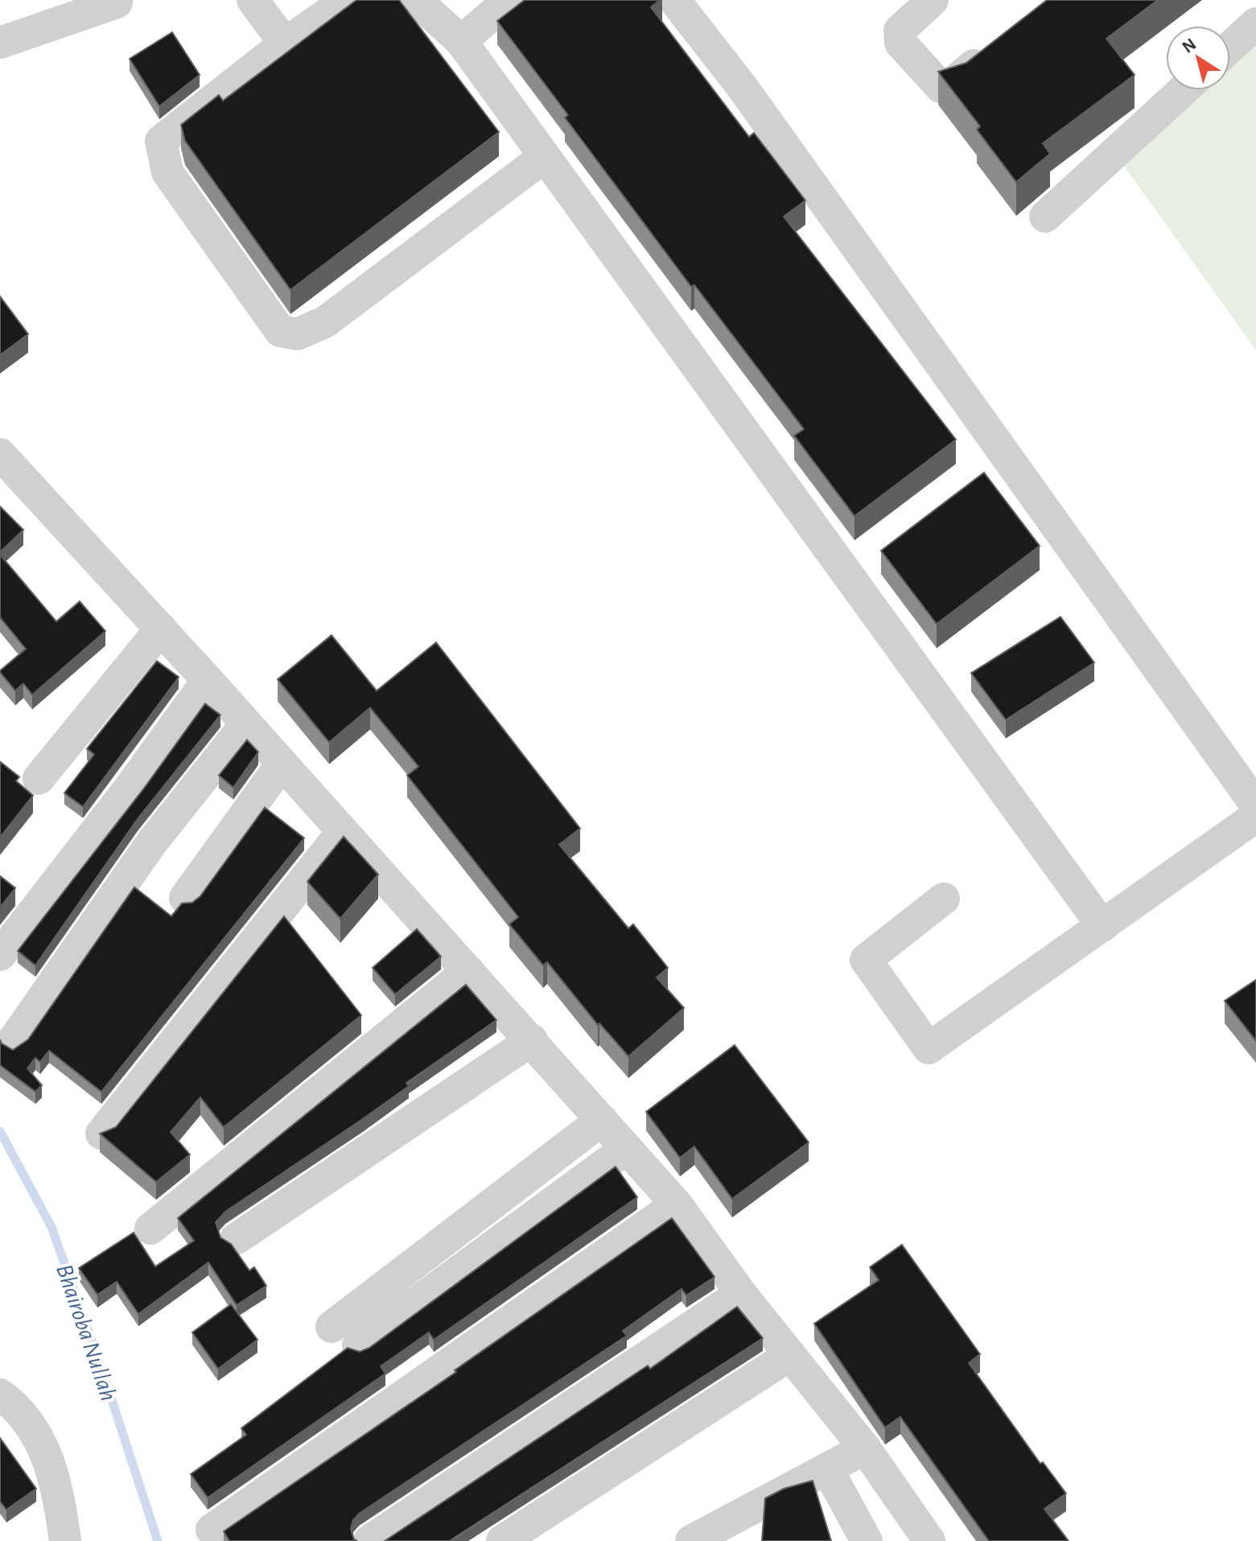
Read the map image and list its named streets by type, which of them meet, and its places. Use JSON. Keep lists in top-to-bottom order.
{
  "water": ["Bhairoba Nullah"],
  "north": "top left"
}
